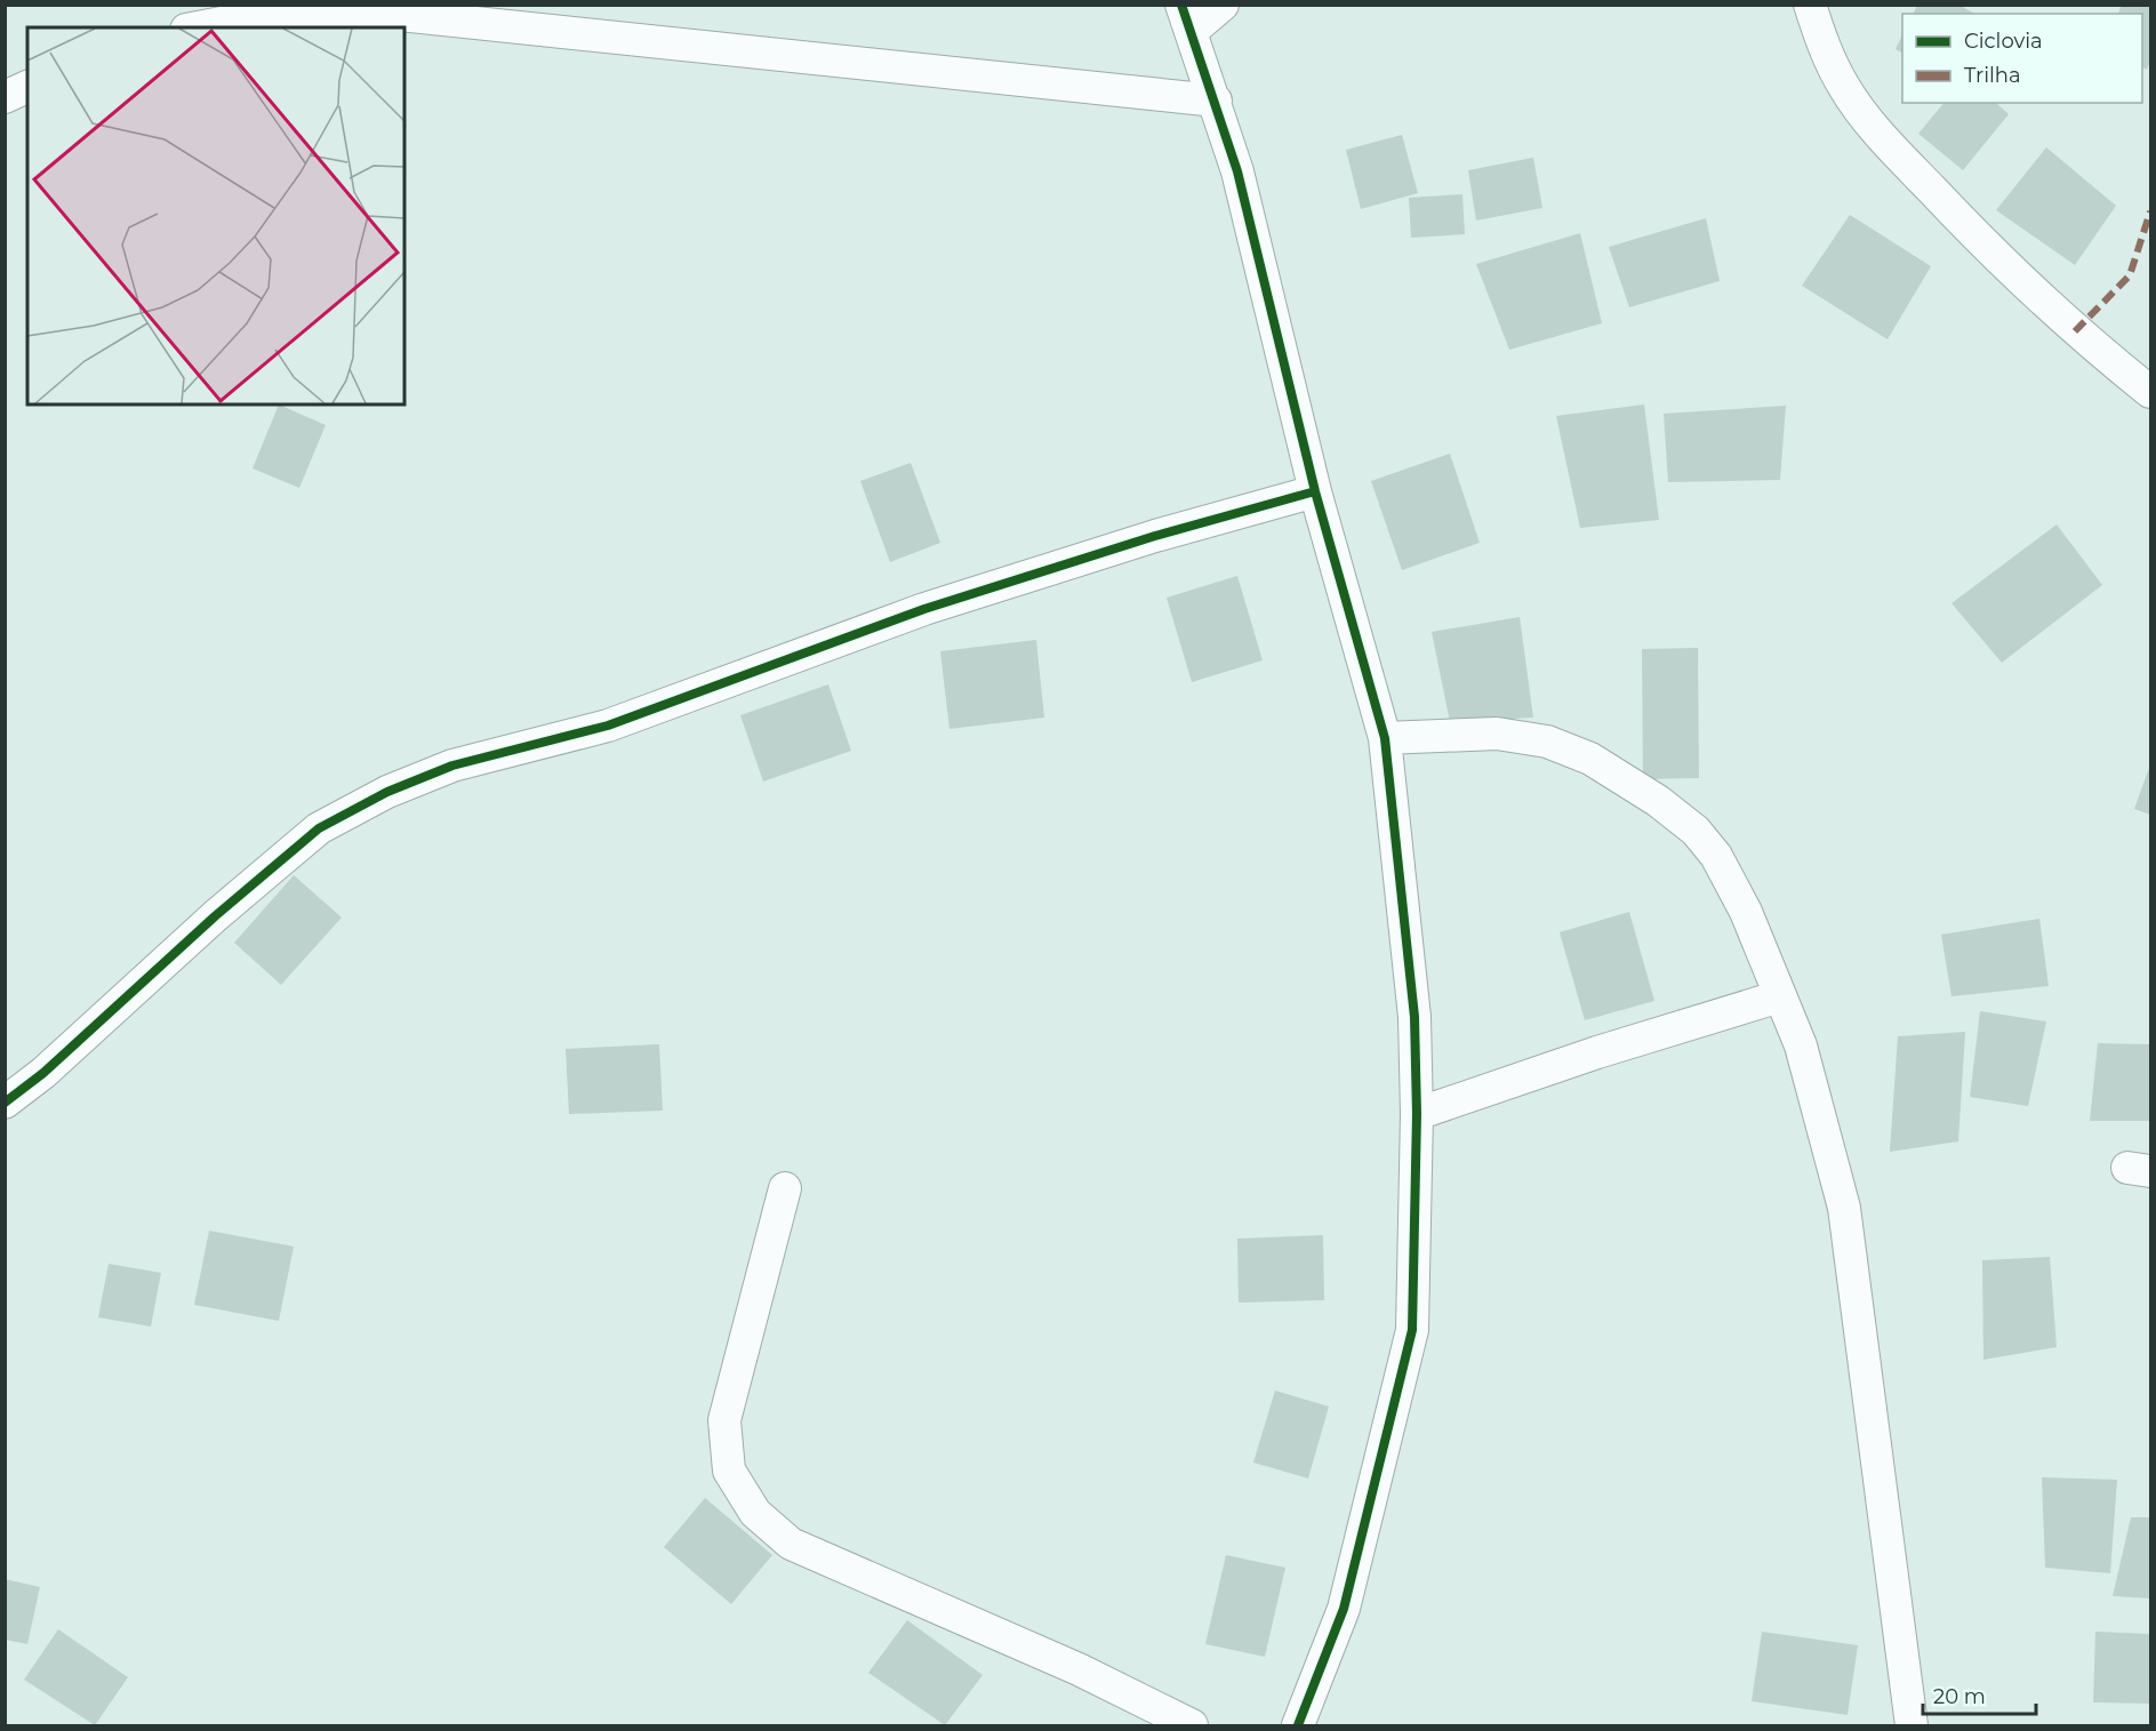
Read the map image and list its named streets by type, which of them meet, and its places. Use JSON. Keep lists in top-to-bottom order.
{
  "legend": ["Ciclovia", "Trilha"],
  "scale_bar": "20 m"
}
